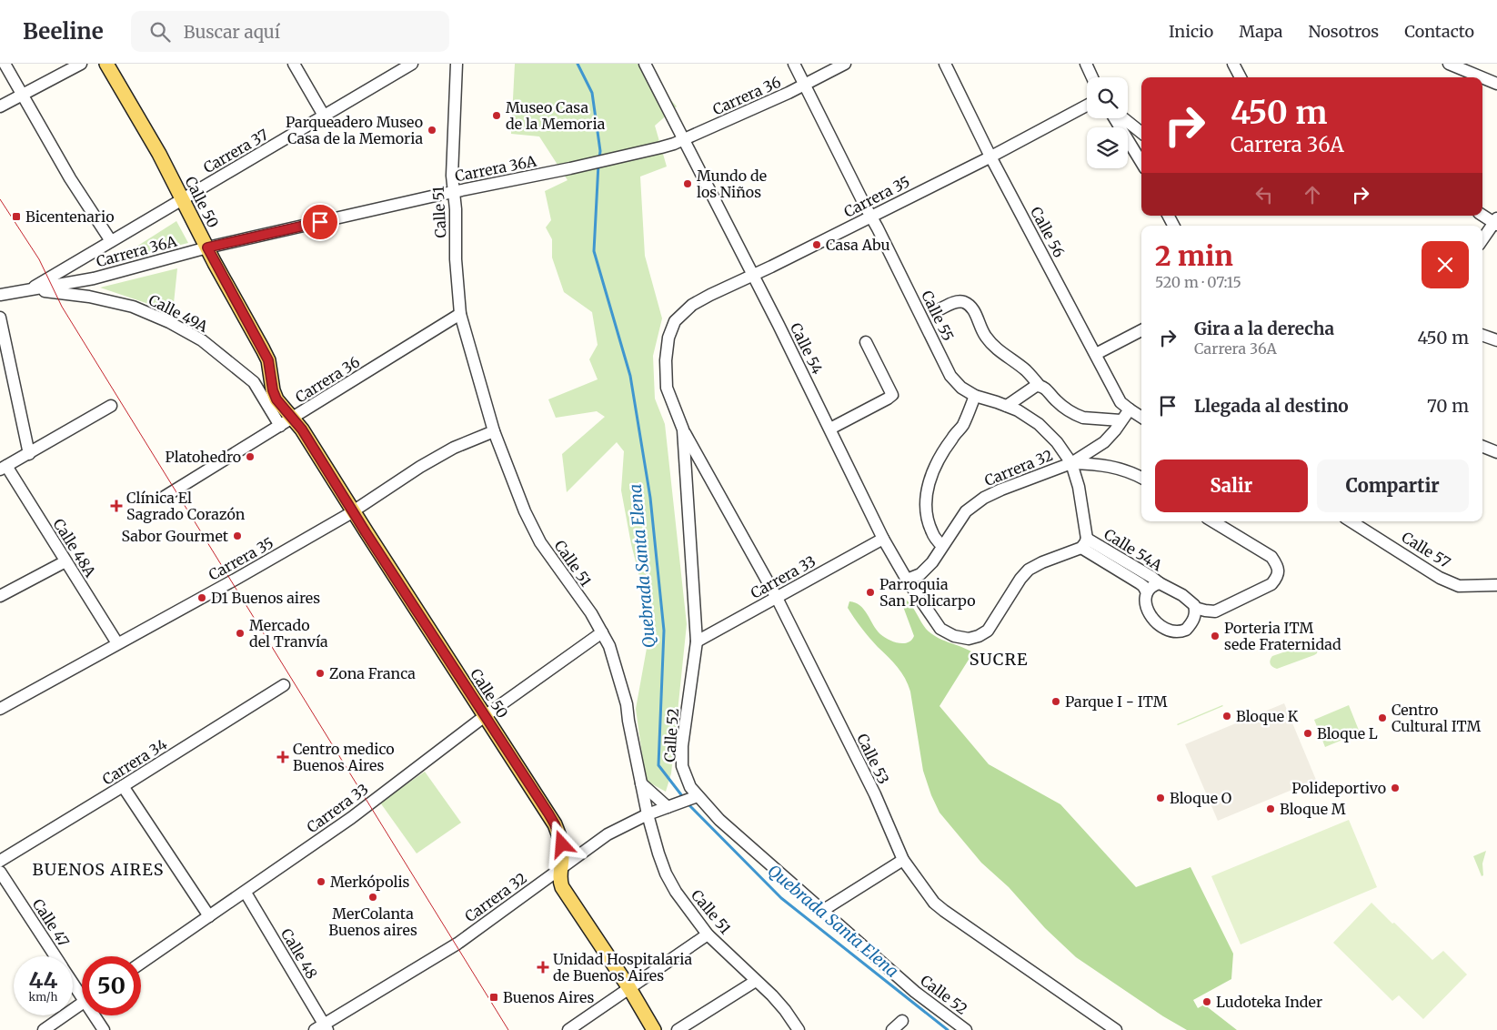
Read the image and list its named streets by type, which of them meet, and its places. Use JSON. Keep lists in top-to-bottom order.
{
  "streets": {
    "main road": ["Calle 50"],
    "street": [
      "Carrera 36",
      "Carrera 37",
      "Carrera 36A",
      "Carrera 35",
      "Calle 51",
      "Calle 56",
      "Calle 49A",
      "Calle 55",
      "Calle 54",
      "Carrera 32",
      "Calle 48A",
      "Calle 54A",
      "Calle 57",
      "Carrera 33",
      "Calle 52",
      "Calle 53",
      "Carrera 34",
      "Calle 47",
      "Calle 48"
    ]
  },
  "crossings": [
    ["Carrera 36", "Carrera 36A"],
    ["Carrera 36", "Calle 50"],
    ["Carrera 36", "Calle 51"],
    ["Carrera 36", "Calle 49A"],
    ["Carrera 36", "Calle 55"],
    ["Carrera 36", "Calle 54"],
    ["Carrera 37", "Carrera 36A"],
    ["Carrera 37", "Calle 50"],
    ["Carrera 37", "Calle 49A"],
    ["Carrera 36A", "Calle 50"],
    ["Carrera 36A", "Calle 51"],
    ["Carrera 36A", "Calle 54"],
    ["Carrera 35", "Calle 50"],
    ["Carrera 35", "Calle 51"],
    ["Carrera 35", "Calle 56"],
    ["Carrera 35", "Calle 55"],
    ["Carrera 35", "Calle 54"],
    ["Carrera 35", "Calle 48A"],
    ["Carrera 35", "Calle 52"],
    ["Calle 50", "Carrera 32"],
    ["Calle 50", "Carrera 33"],
    ["Calle 51", "Carrera 32"],
    ["Calle 51", "Carrera 33"],
    ["Calle 56", "Carrera 32"],
    ["Calle 55", "Carrera 32"],
    ["Calle 55", "Calle 54A"],
    ["Calle 54", "Carrera 32"],
    ["Calle 54", "Calle 54A"],
    ["Calle 54", "Carrera 33"],
    ["Carrera 32", "Calle 54A"],
    ["Carrera 32", "Calle 52"],
    ["Carrera 32", "Calle 48"],
    ["Carrera 33", "Calle 52"],
    ["Carrera 33", "Calle 53"],
    ["Carrera 33", "Calle 48"],
    ["Calle 52", "Calle 53"]
  ],
  "districts": ["SUCRE", "BUENOS AIRES"],
  "water": ["Quebrada Santa Elena"],
  "places": {
    "other": [
      "Museo Casa de la Memoria",
      "Parqueadero Museo Casa de la Memoria",
      "Mundo de los Niños",
      "Casa Abu",
      "Platohedro",
      "Sabor Gourmet",
      "Parroquia San Policarpo",
      "D1 Buenos aires",
      "Mercado del Tranvía",
      "Porteria ITM sede Fraternidad",
      "Zona Franca",
      "Parque I - ITM",
      "Bloque K",
      "Centro Cultural ITM",
      "Bloque L",
      "Polideportivo",
      "Bloque O",
      "Bloque M",
      "Merkópolis",
      "MerColanta Buenos aires",
      "Ludoteka Inder"
    ],
    "transit": ["Bicentenario", "Buenos Aires"],
    "health": ["Clínica El Sagrado Corazón", "Centro medico Buenos Aires", "Unidad Hospitalaria de Buenos Aires"]
  },
  "page": {
    "header": "Beeline",
    "search": "Buscar aquí",
    "nav": [
      "Inicio",
      "Mapa",
      "Nosotros",
      "Contacto"
    ],
    "turn": ["450 m", "Carrera 36A"],
    "heading": ["2 min", "520 m · 07:15"],
    "list": [
      {
        "name": "Gira a la derecha",
        "note": "Carrera 36A",
        "value": "450 m"
      },
      {
        "name": "Llegada al destino",
        "value": "70 m"
      }
    ],
    "buttons": ["Salir", "Compartir"],
    "speed": "44 km/h",
    "limit": "50"
  }
}
